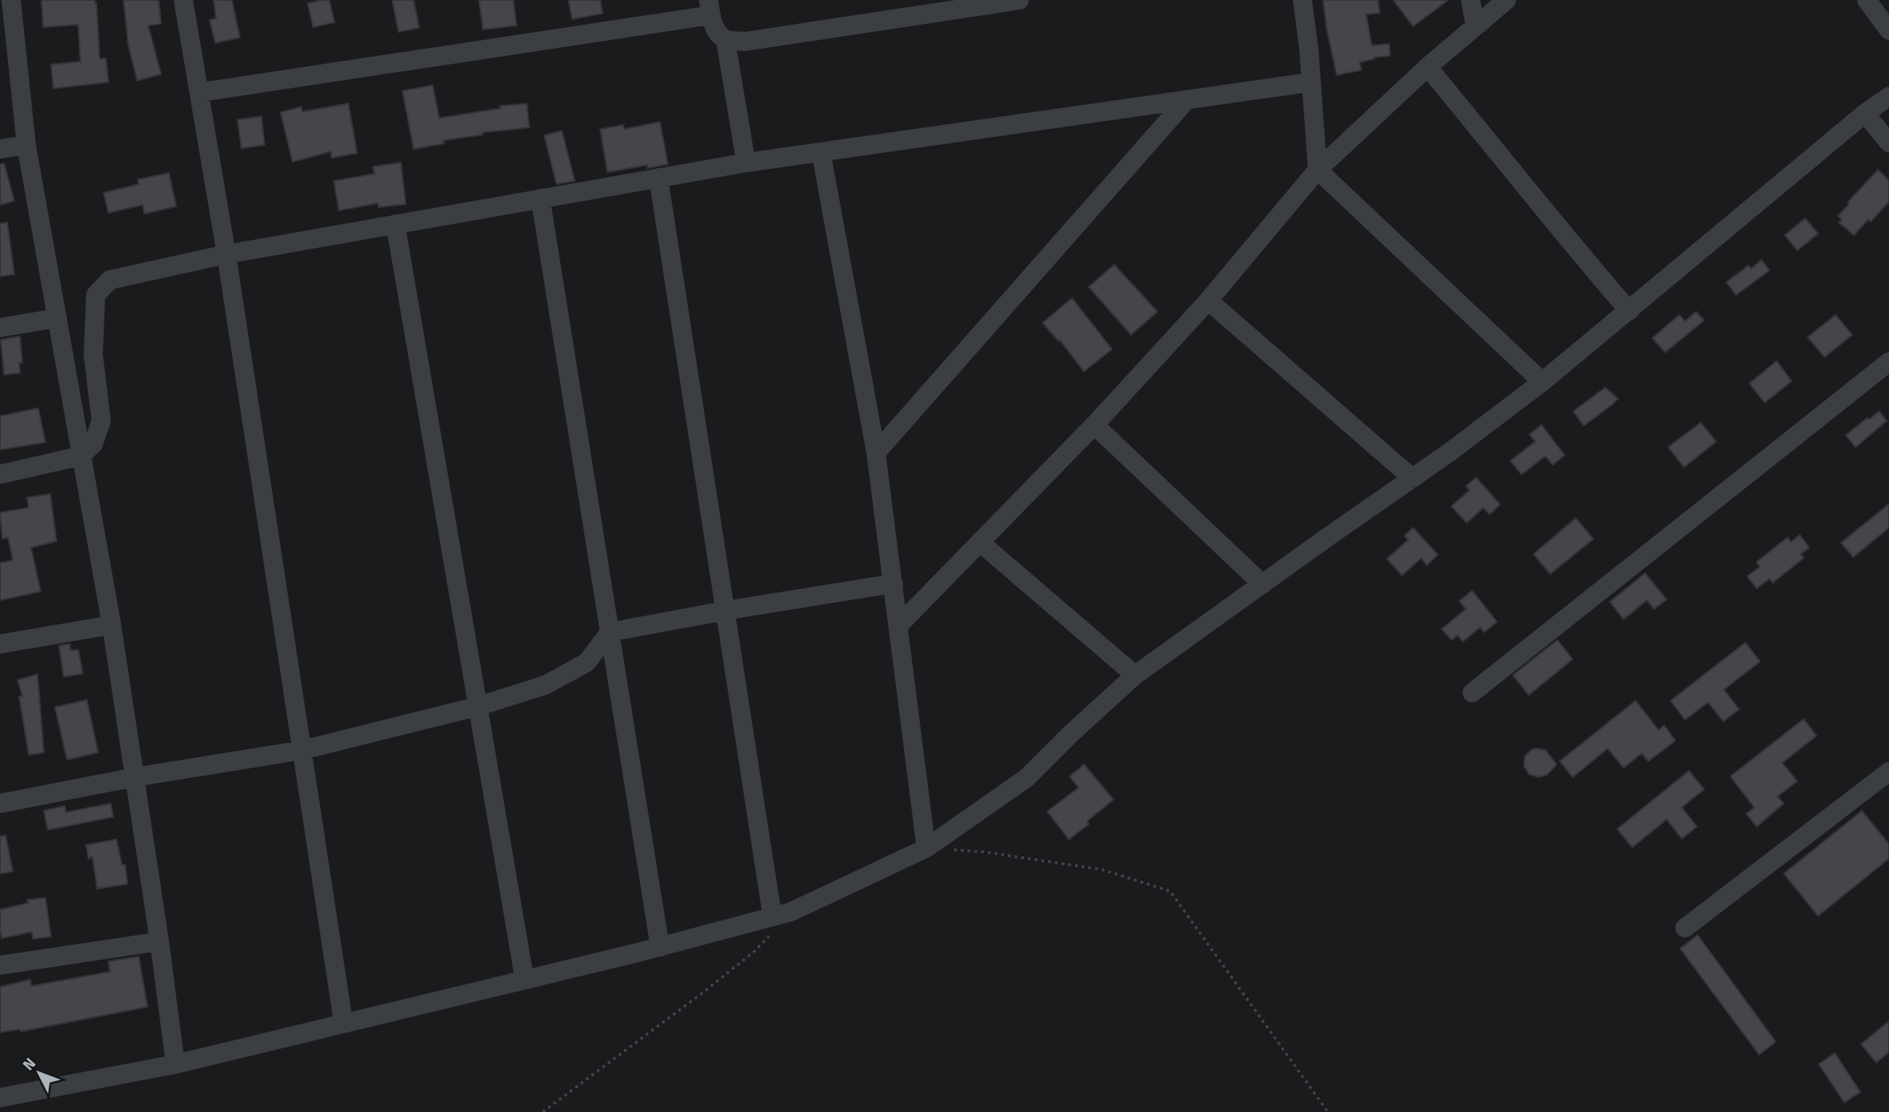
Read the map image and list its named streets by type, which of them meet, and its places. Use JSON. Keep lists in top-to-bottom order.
{
  "north": "top left"
}
